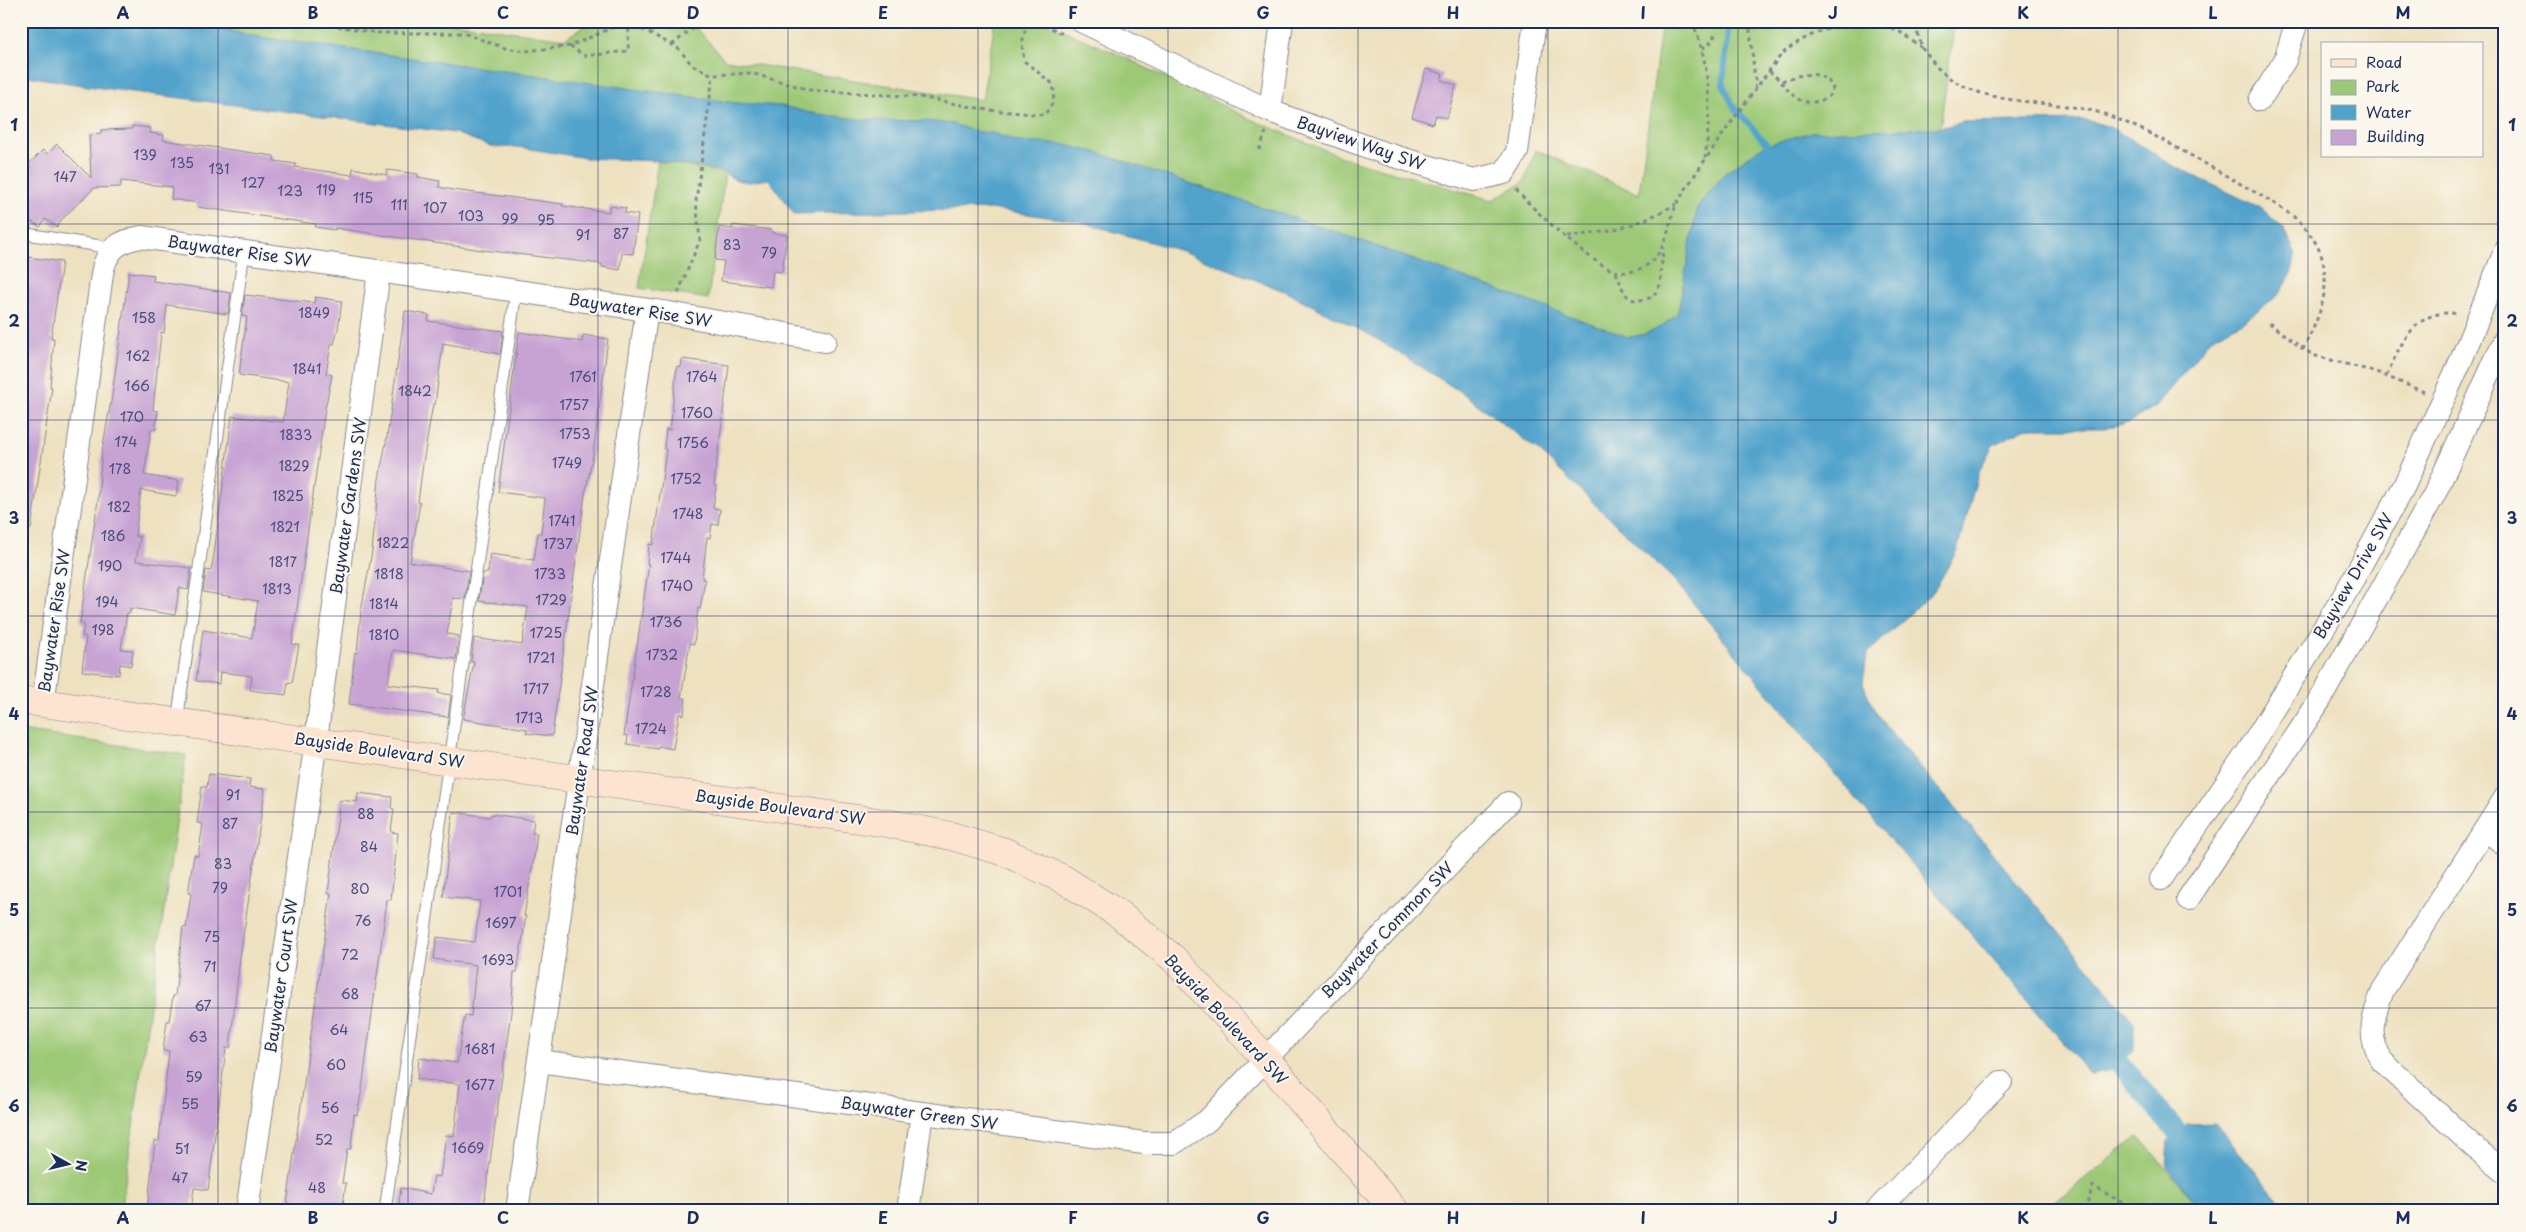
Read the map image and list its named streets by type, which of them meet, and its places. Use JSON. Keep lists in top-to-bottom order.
{
  "streets": {
    "street": [
      "Bayview Way SW",
      "Baywater Rise SW",
      "Baywater Gardens SW",
      "Bayview Drive SW",
      "Bayside Boulevard SW",
      "Baywater Road SW",
      "Baywater Common SW",
      "Baywater Court SW",
      "Baywater Green SW"
    ]
  },
  "crossings": [
    ["Baywater Rise SW", "Baywater Gardens SW"],
    ["Baywater Rise SW", "Bayside Boulevard SW"],
    ["Baywater Rise SW", "Baywater Road SW"],
    ["Baywater Gardens SW", "Bayside Boulevard SW"],
    ["Baywater Gardens SW", "Baywater Court SW"],
    ["Bayside Boulevard SW", "Baywater Road SW"],
    ["Bayside Boulevard SW", "Baywater Common SW"],
    ["Bayside Boulevard SW", "Baywater Court SW"],
    ["Bayside Boulevard SW", "Baywater Green SW"],
    ["Baywater Road SW", "Baywater Green SW"],
    ["Baywater Common SW", "Baywater Green SW"]
  ],
  "house_numbers": [
    "139",
    "135",
    "131",
    "147",
    "127",
    "119",
    "123",
    "115",
    "111",
    "107",
    "103",
    "99",
    "95",
    "87",
    "91",
    "83",
    "79",
    "1849",
    "158",
    "162",
    "1841",
    "1761",
    "1764",
    "166",
    "1842",
    "1757",
    "1760",
    "170",
    "1753",
    "1833",
    "174",
    "1756",
    "1749",
    "1829",
    "178",
    "1752",
    "1825",
    "182",
    "1748",
    "1741",
    "1821",
    "186",
    "1822",
    "1737",
    "1744",
    "1817",
    "190",
    "1818",
    "1733",
    "1740",
    "1813",
    "1729",
    "194",
    "1814",
    "1736",
    "198",
    "1725",
    "1810",
    "1732",
    "1721",
    "1717",
    "1728",
    "1713",
    "1724",
    "91",
    "88",
    "87",
    "84",
    "83",
    "79",
    "80",
    "1701",
    "76",
    "1697",
    "75",
    "72",
    "1693",
    "71",
    "68",
    "67",
    "64",
    "63",
    "1681",
    "60",
    "59",
    "1677",
    "55",
    "56",
    "52",
    "1669",
    "51",
    "47",
    "48"
  ],
  "legend": [
    "Road",
    "Park",
    "Water",
    "Building"
  ],
  "north": "right",
  "grid": {
    "columns": [
      "A",
      "B",
      "C",
      "D",
      "E",
      "F",
      "G",
      "H",
      "I",
      "J",
      "K",
      "L",
      "M"
    ],
    "rows": [
      "1",
      "2",
      "3",
      "4",
      "5",
      "6"
    ]
  }
}
